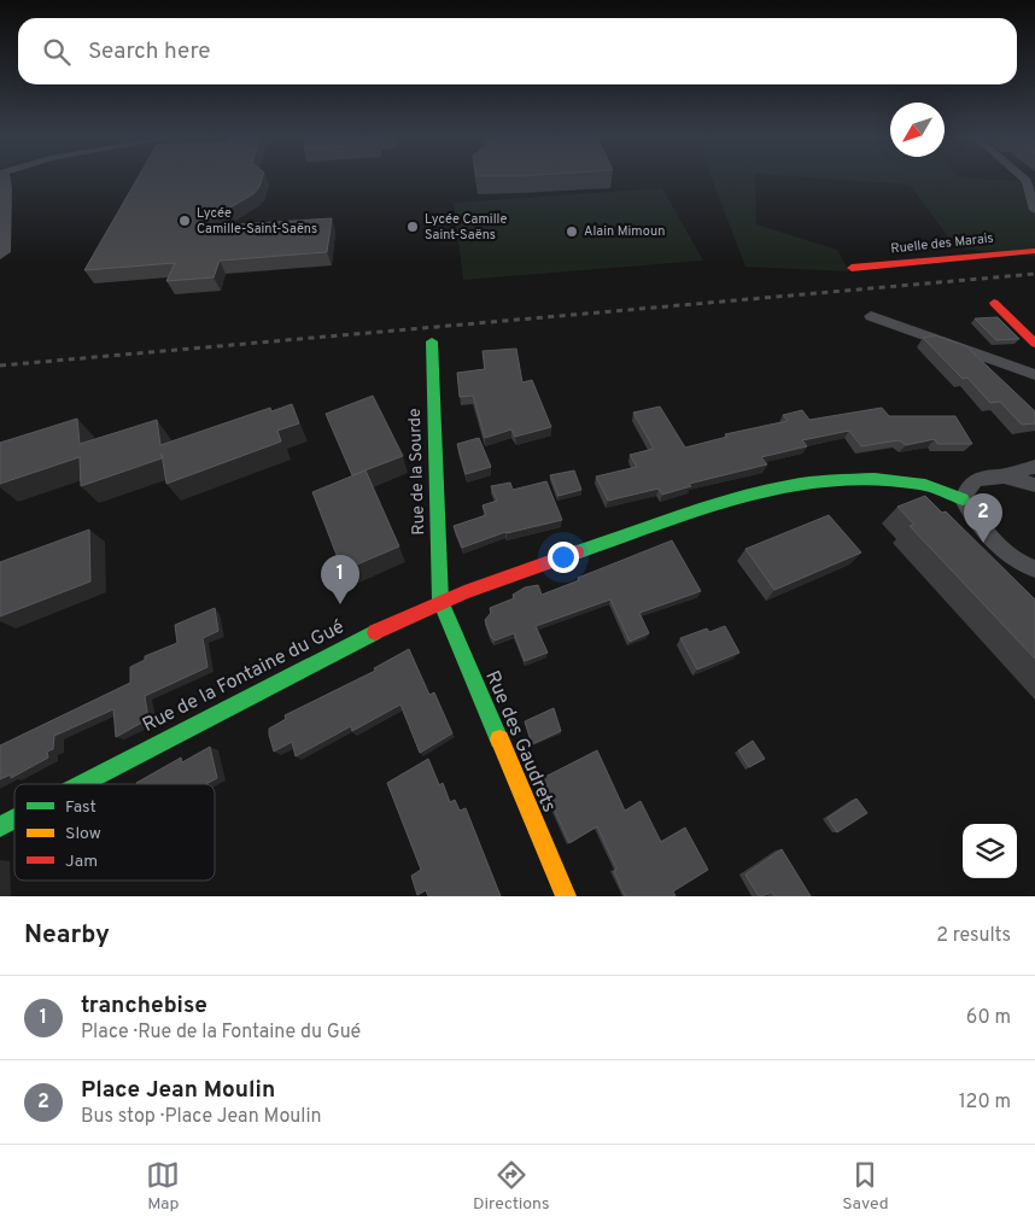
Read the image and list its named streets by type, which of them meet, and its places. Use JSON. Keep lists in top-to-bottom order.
{
  "streets": {
    "street": [
      "Ruelle des Marais",
      "Rue de la Sourde",
      "Rue de la Fontaine du Gué",
      "Rue des Gaudrets"
    ]
  },
  "crossings": [
    ["Rue de la Sourde", "Rue de la Fontaine du Gué"],
    ["Rue de la Sourde", "Rue des Gaudrets"],
    ["Rue de la Fontaine du Gué", "Rue des Gaudrets"]
  ],
  "places": ["Lycée Camille-Saint-Saëns", "Lycée Camille Saint-Saëns", "Alain Mimoun"],
  "legend": ["Fast", "Slow", "Jam"],
  "north": "bottom left",
  "page": {
    "search": "Search here",
    "pins": ["2", "1"],
    "heading": ["Nearby", "2 results"],
    "list": [
      {
        "mark": "1",
        "name": "tranchebise",
        "note": "Place · Rue de la Fontaine du Gué",
        "value": "60 m"
      },
      {
        "mark": "2",
        "name": "Place Jean Moulin",
        "note": "Bus stop · Place Jean Moulin",
        "value": "120 m"
      }
    ],
    "nav": ["Map", "Directions", "Saved"]
  }
}
